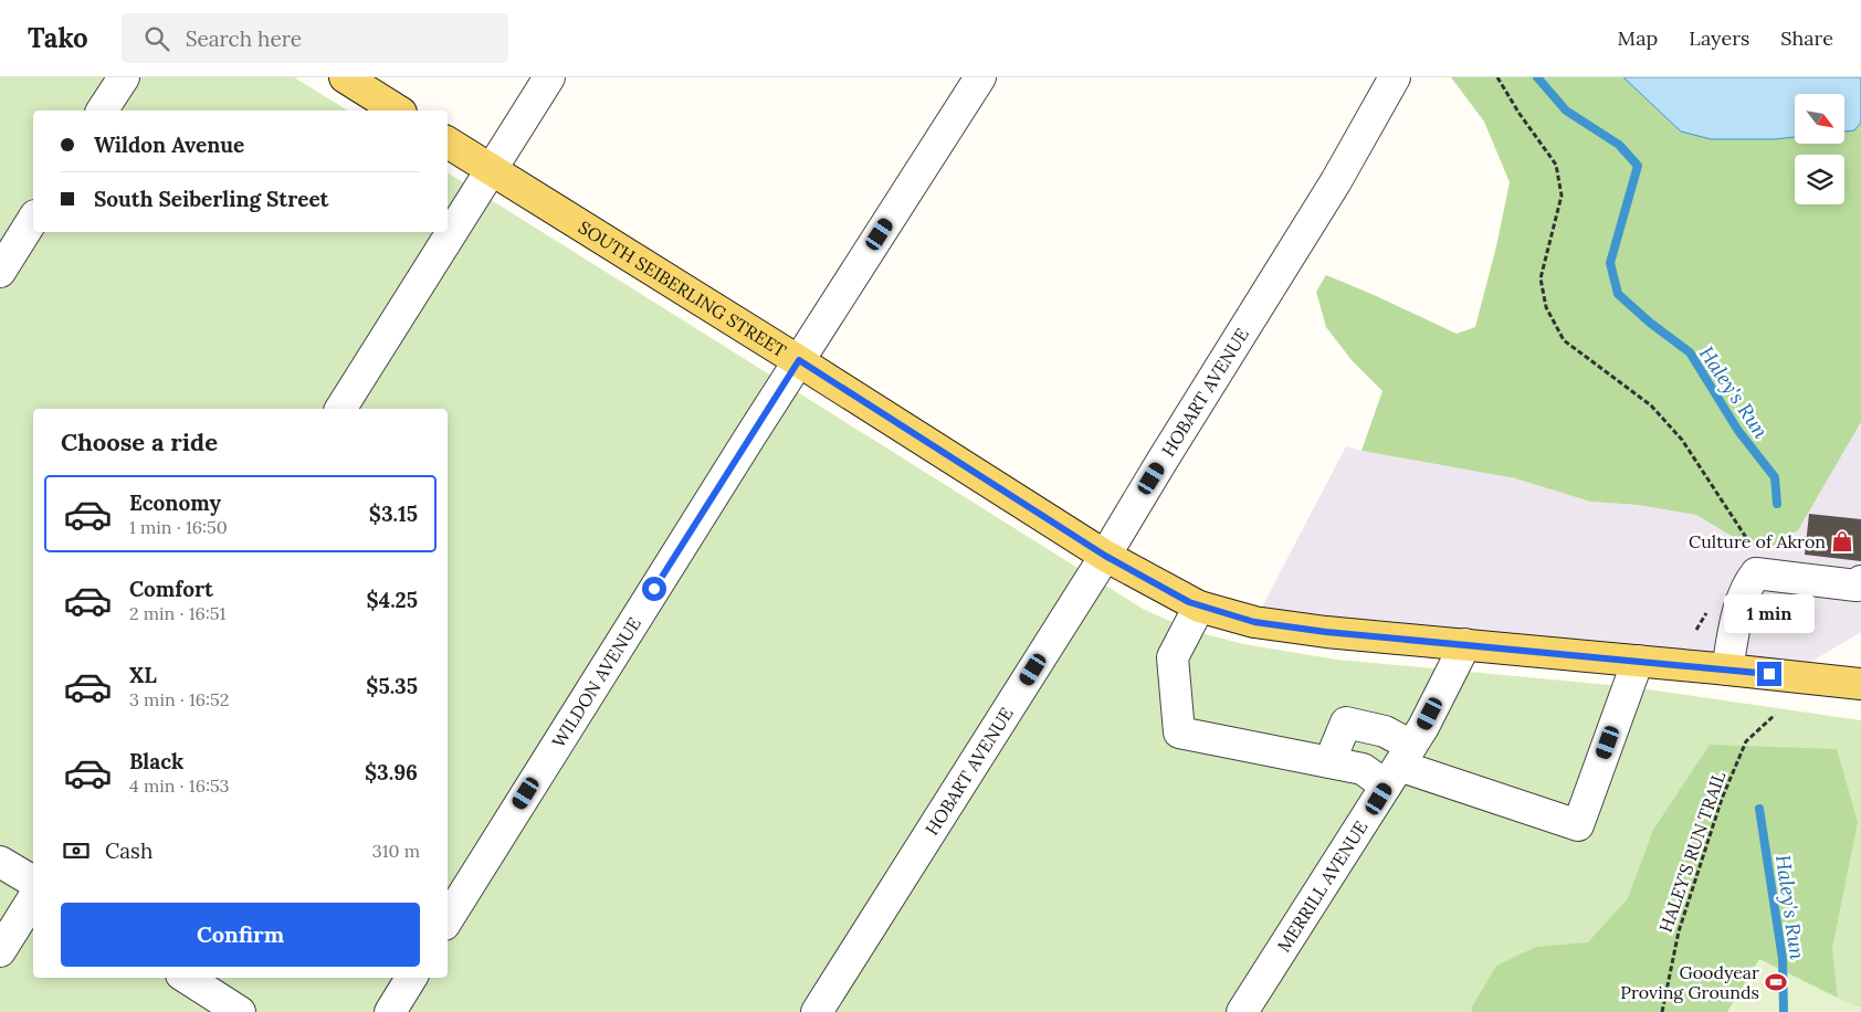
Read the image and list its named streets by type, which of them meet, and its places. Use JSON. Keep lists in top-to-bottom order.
{
  "streets": {
    "main road": ["SOUTH SEIBERLING STREET"],
    "street": ["HOBART AVENUE", "WILDON AVENUE", "MERRILL AVENUE"],
    "path": ["HALEY'S RUN TRAIL"]
  },
  "crossings": [
    ["SOUTH SEIBERLING STREET", "HOBART AVENUE"],
    ["SOUTH SEIBERLING STREET", "WILDON AVENUE"],
    ["SOUTH SEIBERLING STREET", "MERRILL AVENUE"]
  ],
  "water": ["Haley's Run"],
  "places": {
    "shop": ["Culture of Akron"],
    "sports": ["Goodyear Proving Grounds"]
  },
  "north": "bottom right",
  "page": {
    "header": "Tako",
    "search": "Search here",
    "nav": ["Map", "Layers", "Share"],
    "banner": ["Wildon Avenue", "South Seiberling Street"],
    "heading": "Choose a ride",
    "list": [
      {
        "name": "Economy",
        "note": "1 min · 16:50",
        "value": "$3.15"
      },
      {
        "name": "Comfort",
        "note": "2 min · 16:51",
        "value": "$4.25"
      },
      {
        "name": "XL",
        "note": "3 min · 16:52",
        "value": "$5.35"
      },
      {
        "name": "Black",
        "note": "4 min · 16:53",
        "value": "$3.96"
      }
    ],
    "bubble": "1 min",
    "pay": ["Cash", "310 m"],
    "buttons": "Confirm"
  }
}
